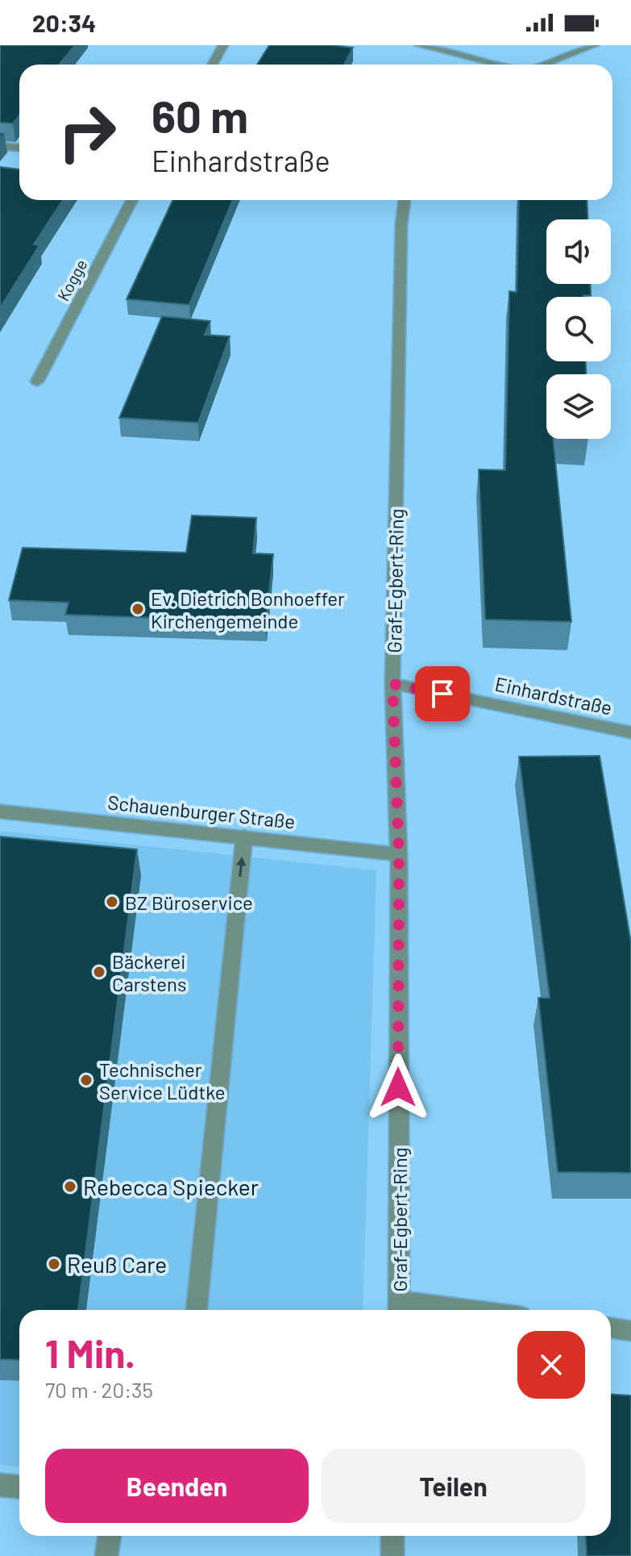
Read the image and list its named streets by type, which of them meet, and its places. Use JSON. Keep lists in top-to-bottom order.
{
  "streets": {
    "street": [
      "Kogge",
      "Graf-Egbert-Ring",
      "Einhardstraße",
      "Schauenburger Straße"
    ]
  },
  "crossings": [
    ["Graf-Egbert-Ring", "Einhardstraße"],
    ["Graf-Egbert-Ring", "Schauenburger Straße"]
  ],
  "places": [
    "Ev. Dietrich Bonhoeffer Kirchengemeinde",
    "BZ Büroservice",
    "Bäckerei Carstens",
    "Technischer Service Lüdtke",
    "Rebecca Spiecker",
    "Reuß Care"
  ],
  "page": {
    "status": "20:34",
    "turn": ["60 m", "Einhardstraße"],
    "heading": ["1 Min.", "70 m · 20:35"],
    "buttons": ["Beenden", "Teilen"]
  }
}
